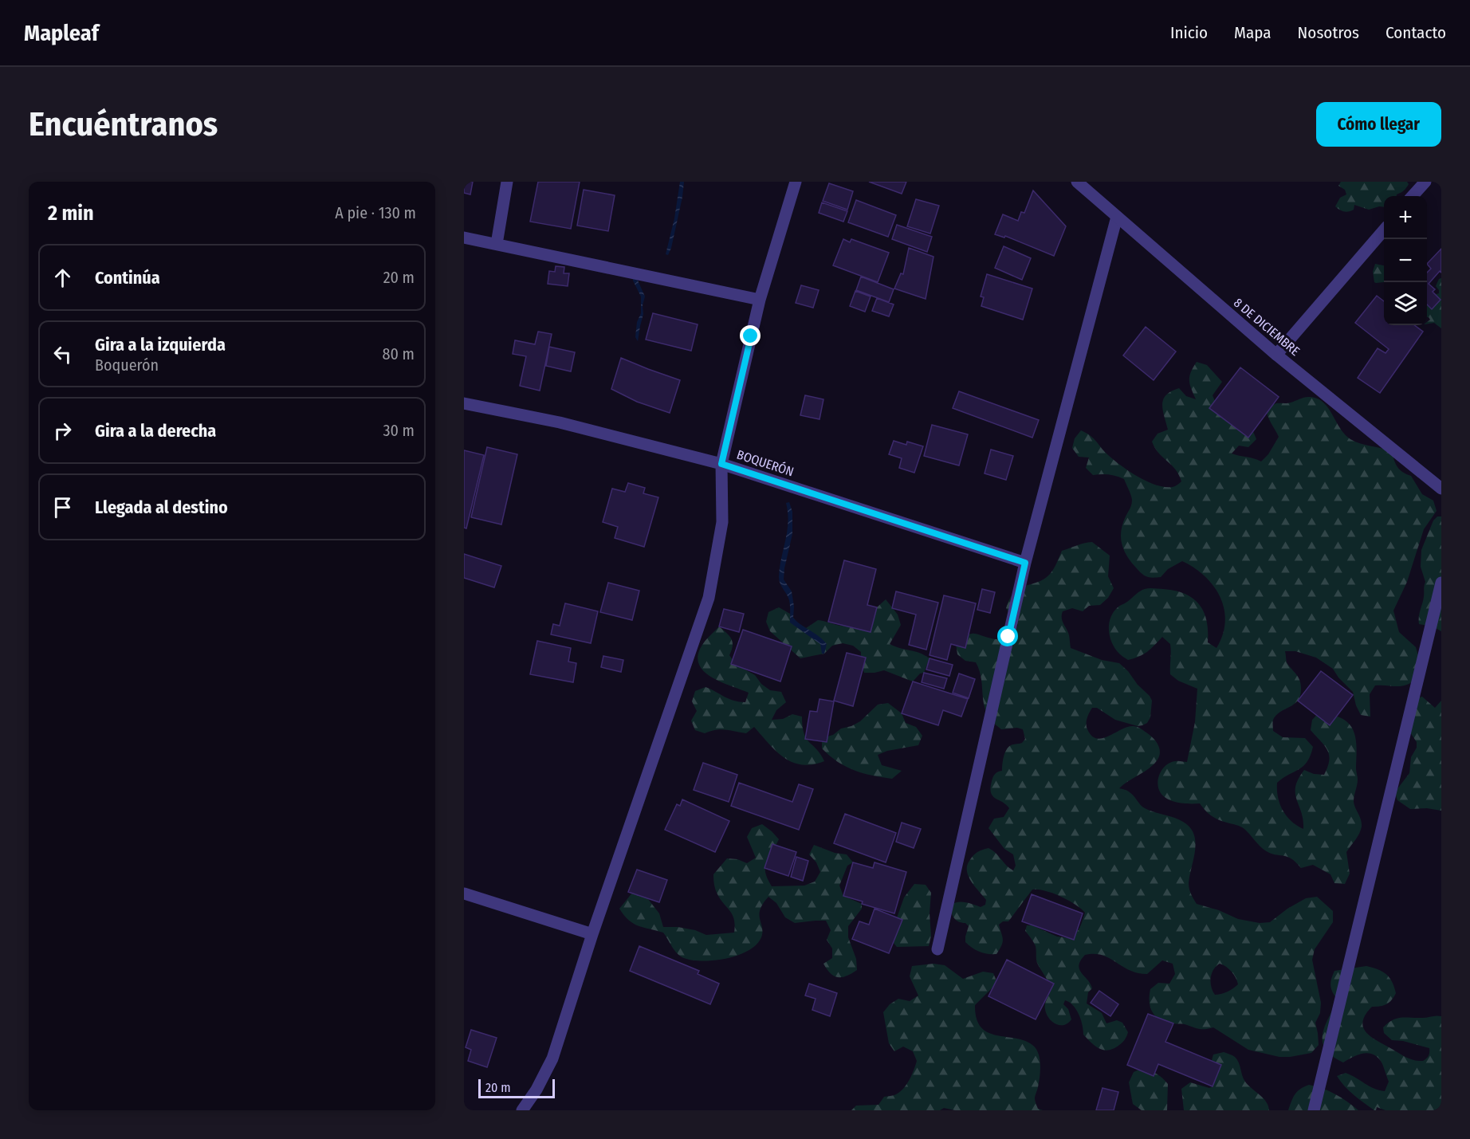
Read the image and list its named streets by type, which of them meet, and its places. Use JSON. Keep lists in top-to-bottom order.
{
  "streets": {
    "street": ["8 DE DICIEMBRE", "BOQUERÓN"]
  },
  "scale_bar": "20 m",
  "page": {
    "header": "Mapleaf",
    "nav": [
      "Inicio",
      "Mapa",
      "Nosotros",
      "Contacto"
    ],
    "buttons": "Cómo llegar",
    "title": "Encuéntranos",
    "heading": ["2 min", "A pie · 130 m"],
    "map_buttons": ["+", "−"],
    "list": [
      ["Continúa", "20 m"],
      ["Gira a la izquierda", "Boquerón", "80 m"],
      ["Gira a la derecha", "30 m"],
      "Llegada al destino"
    ],
    "scale": "20 m"
  }
}
